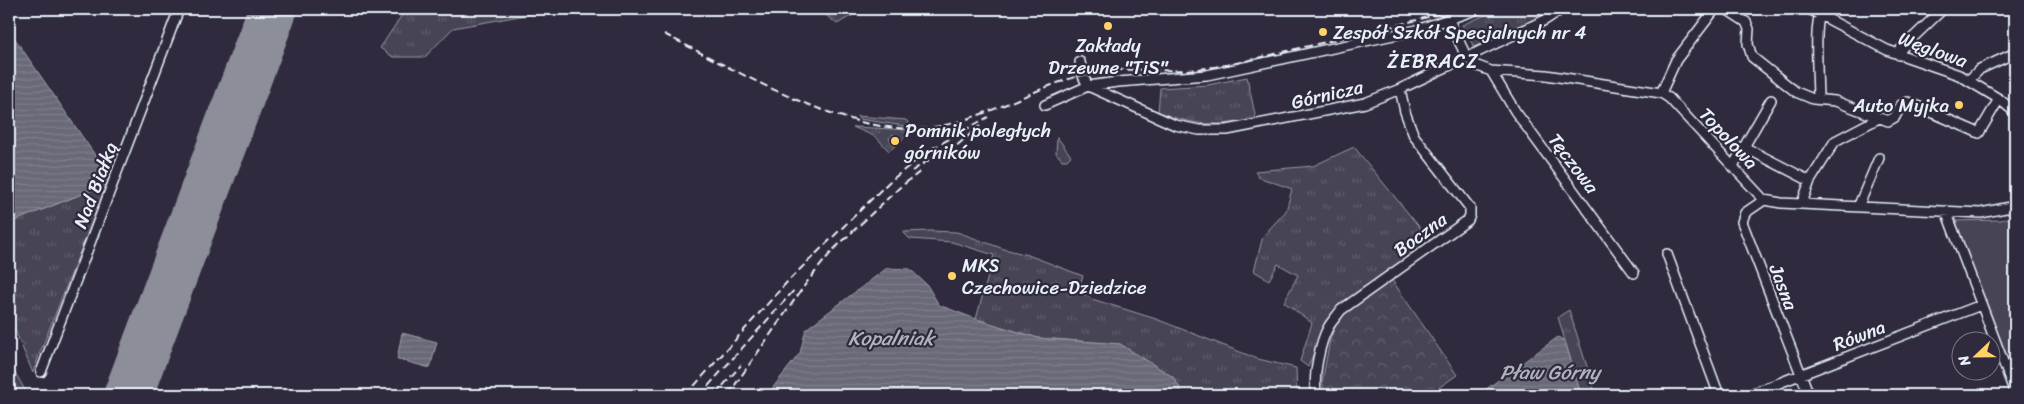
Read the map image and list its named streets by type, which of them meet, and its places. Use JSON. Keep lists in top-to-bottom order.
{
  "streets": {
    "street": [
      "Węglowa",
      "Górnicza",
      "Topolowa",
      "Tęczowa",
      "Nad Białką",
      "Boczna",
      "Jasna",
      "Równa"
    ]
  },
  "crossings": [
    ["Górnicza", "Boczna"],
    ["Topolowa", "Jasna"],
    ["Jasna", "Równa"]
  ],
  "districts": ["ŻEBRACZ"],
  "water": ["Kopalniak", "Pław Górny"],
  "places": [
    "Zakłady Drzewne \"TiS\"",
    "Zespół Szkół Specjalnych nr 4",
    "Auto Myjka",
    "Pomnik poległych górników",
    "MKS Czechowice-Dziedzice"
  ],
  "north": "left"
}
